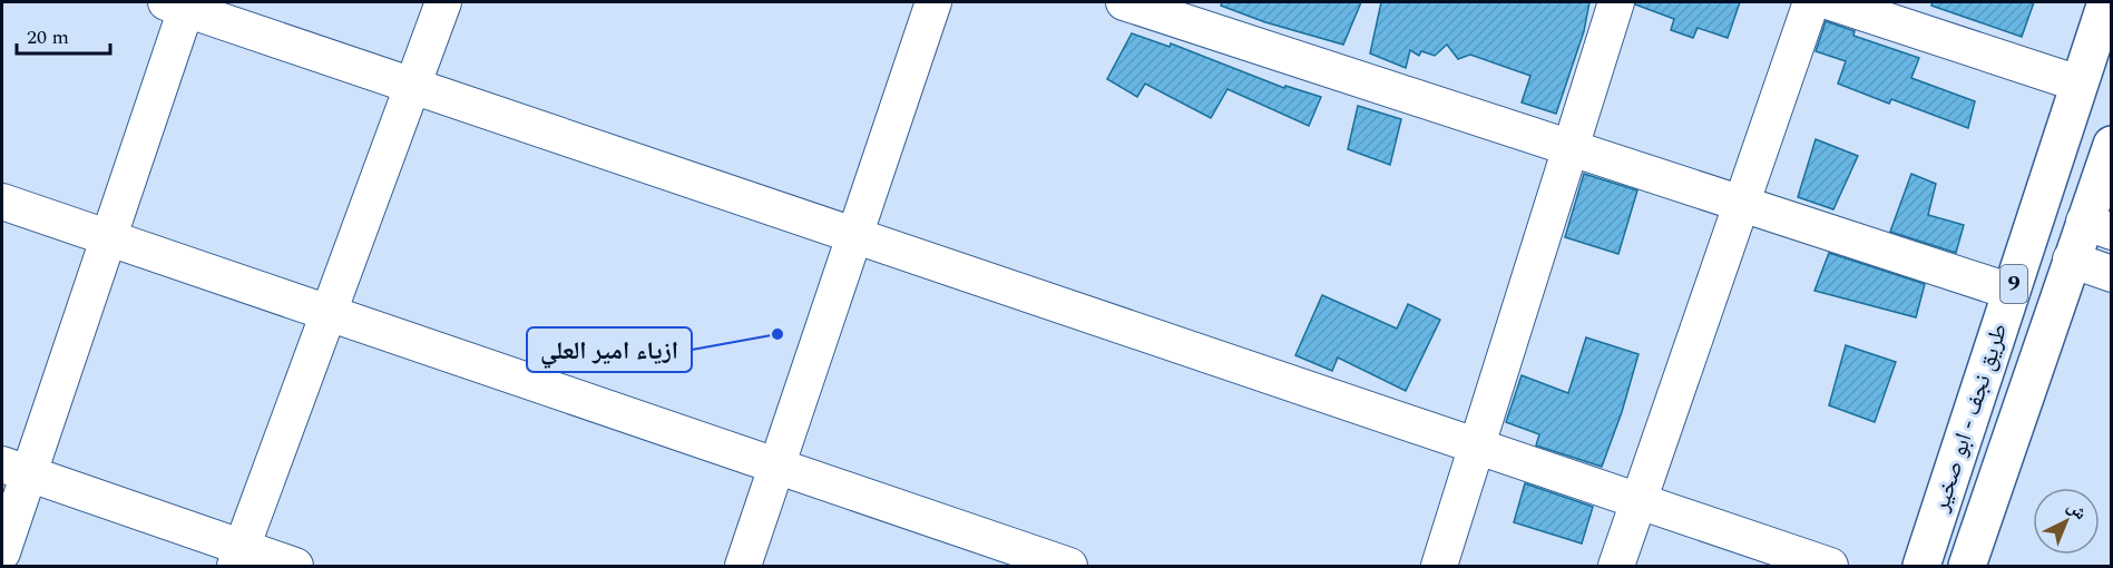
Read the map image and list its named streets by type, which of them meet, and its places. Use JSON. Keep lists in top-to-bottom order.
{
  "streets": {
    "highway": ["9", "طريق نجف - ابو صخير"]
  },
  "places": ["ازياء امير العلي"],
  "scale_bar": "20 m",
  "north": "top right"
}
